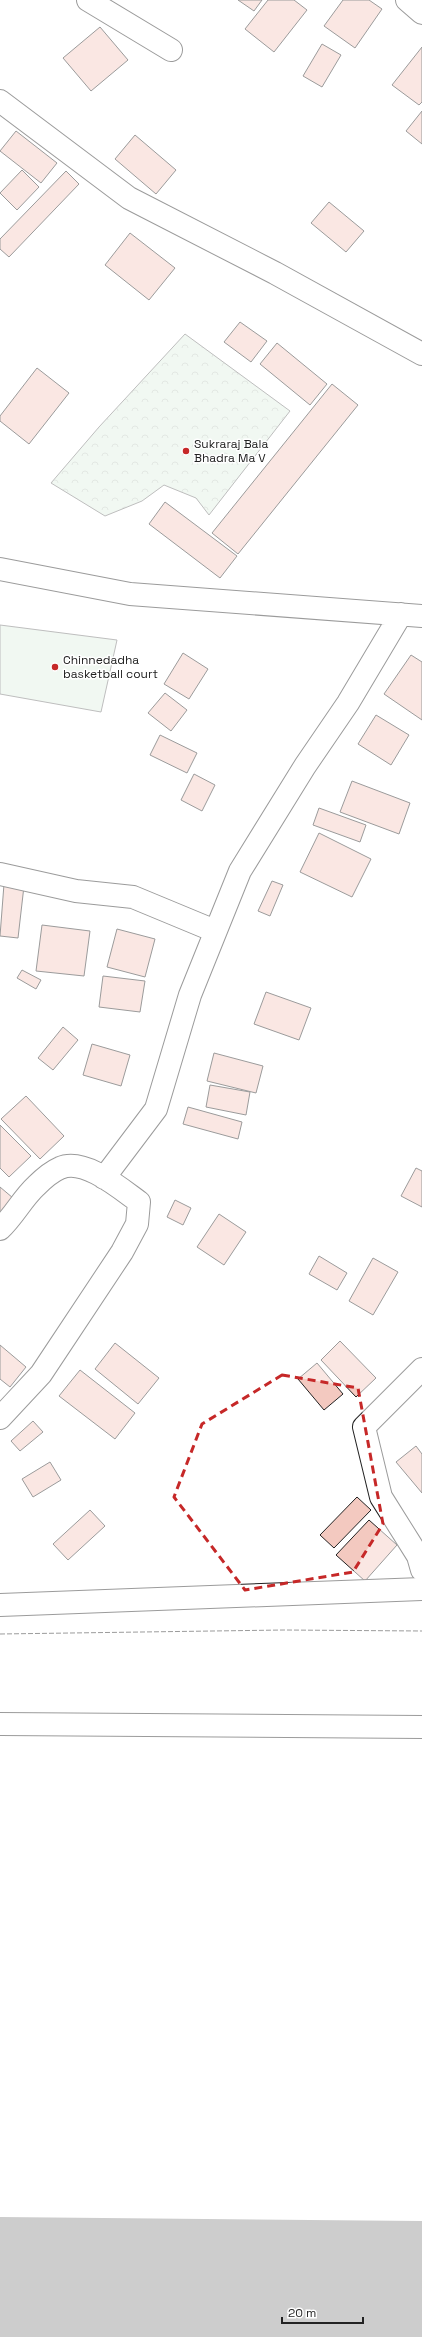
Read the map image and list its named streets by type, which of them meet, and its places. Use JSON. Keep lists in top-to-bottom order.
{
  "places": ["Sukraraj Bala Bhadra Ma V", "Chinnedadha basketball court"],
  "scale_bar": "20 m"
}
